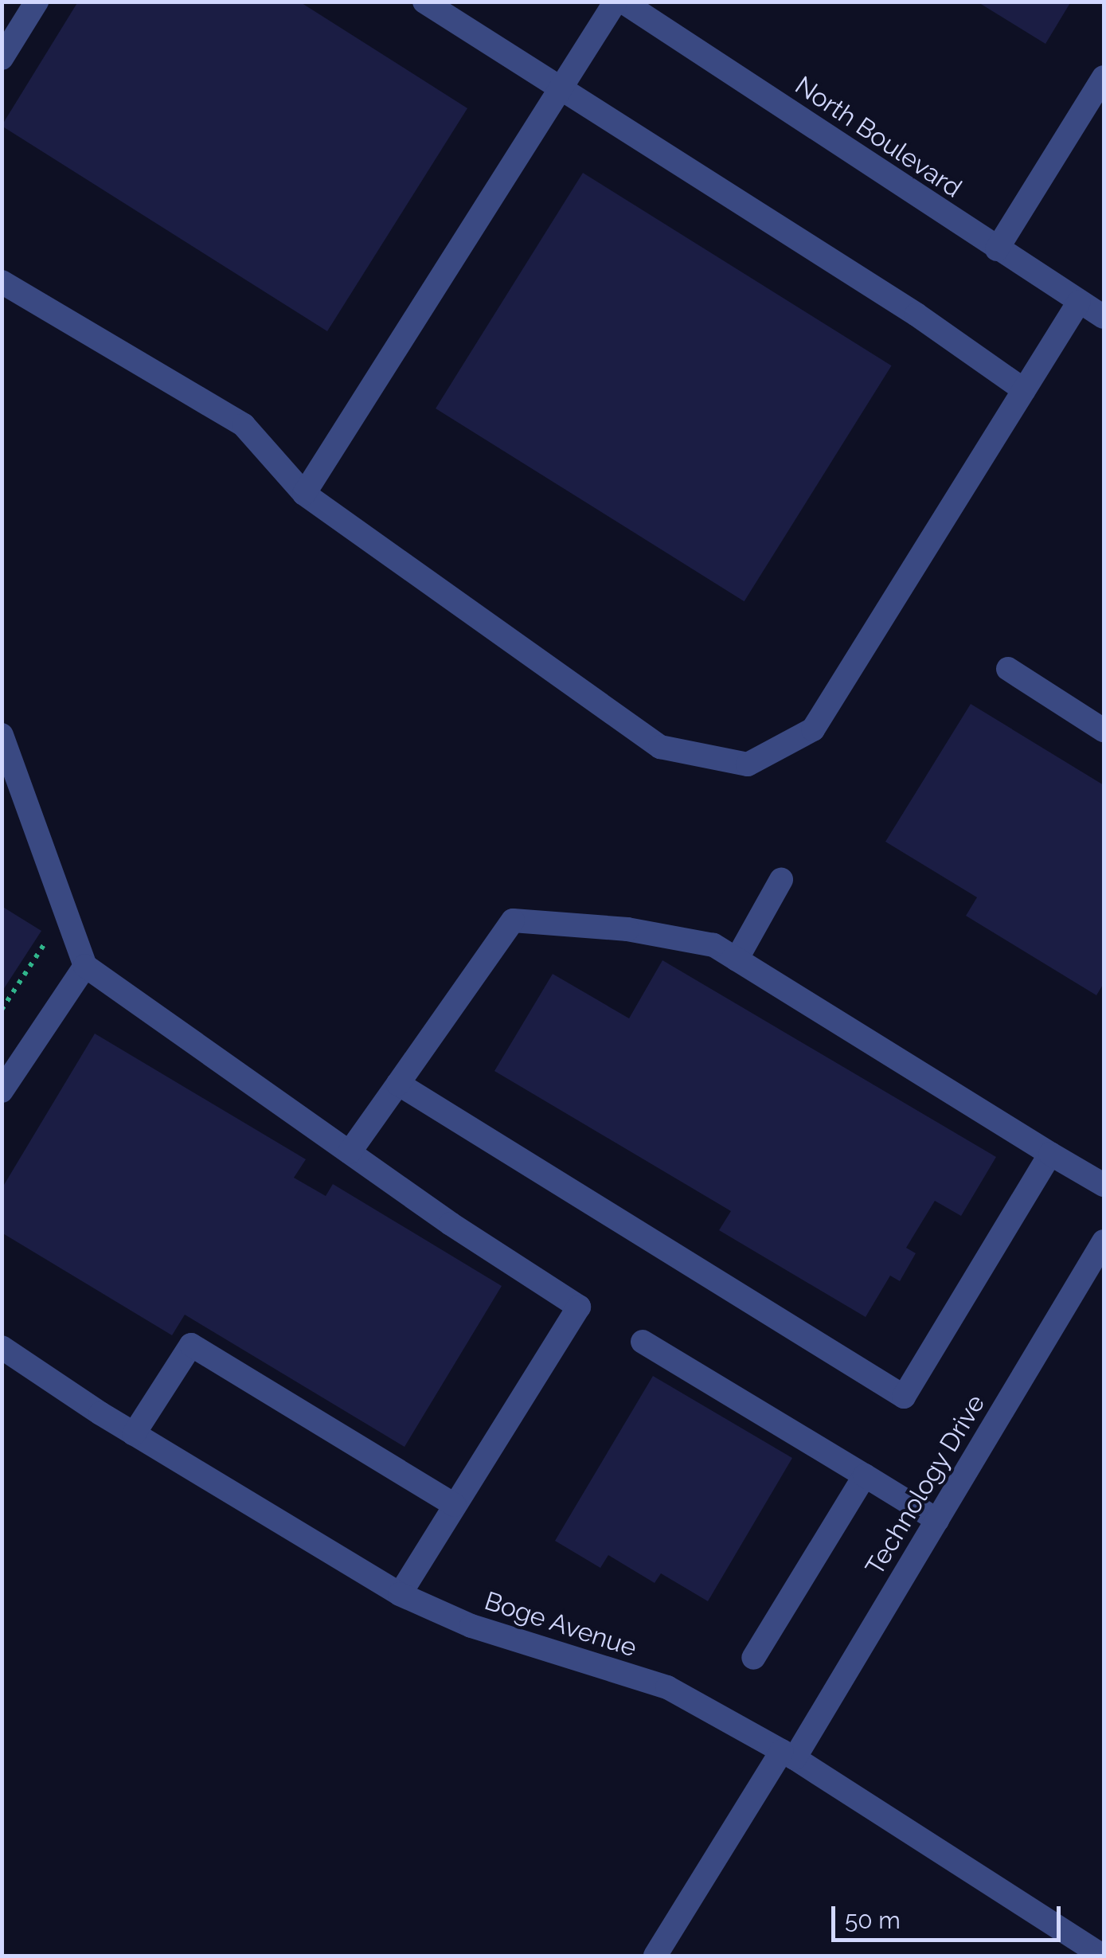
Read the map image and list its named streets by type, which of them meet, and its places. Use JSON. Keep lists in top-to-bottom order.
{
  "streets": {
    "street": ["North Boulevard", "Technology Drive", "Boge Avenue"]
  },
  "crossings": [
    ["Technology Drive", "Boge Avenue"]
  ],
  "scale_bar": "50 m"
}
